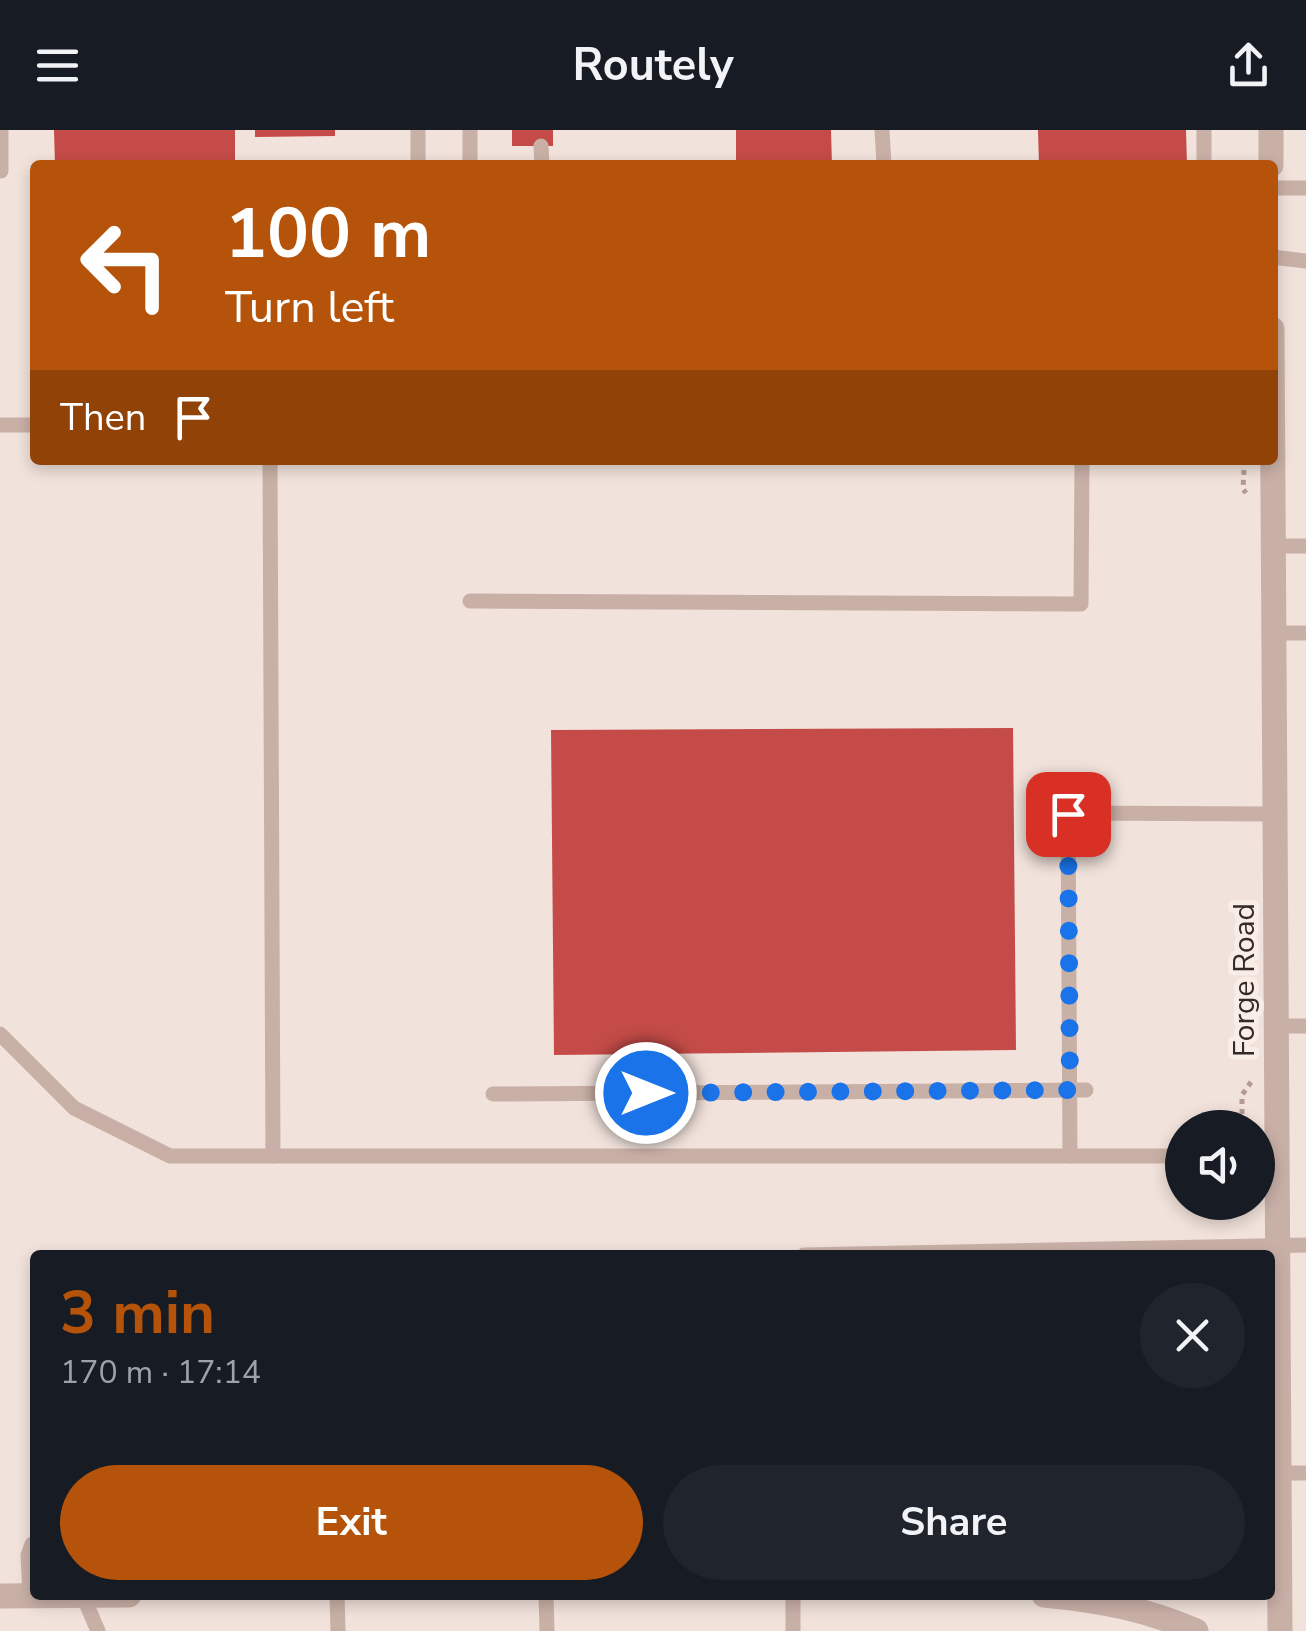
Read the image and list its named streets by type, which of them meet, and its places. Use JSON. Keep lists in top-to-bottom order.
{
  "streets": {
    "street": ["Forge Road"]
  },
  "page": {
    "header": "Routely",
    "turn": ["100 m", "Turn left"],
    "then": "Then",
    "heading": ["3 min", "170 m · 17:14"],
    "buttons": ["Exit", "Share"]
  }
}
